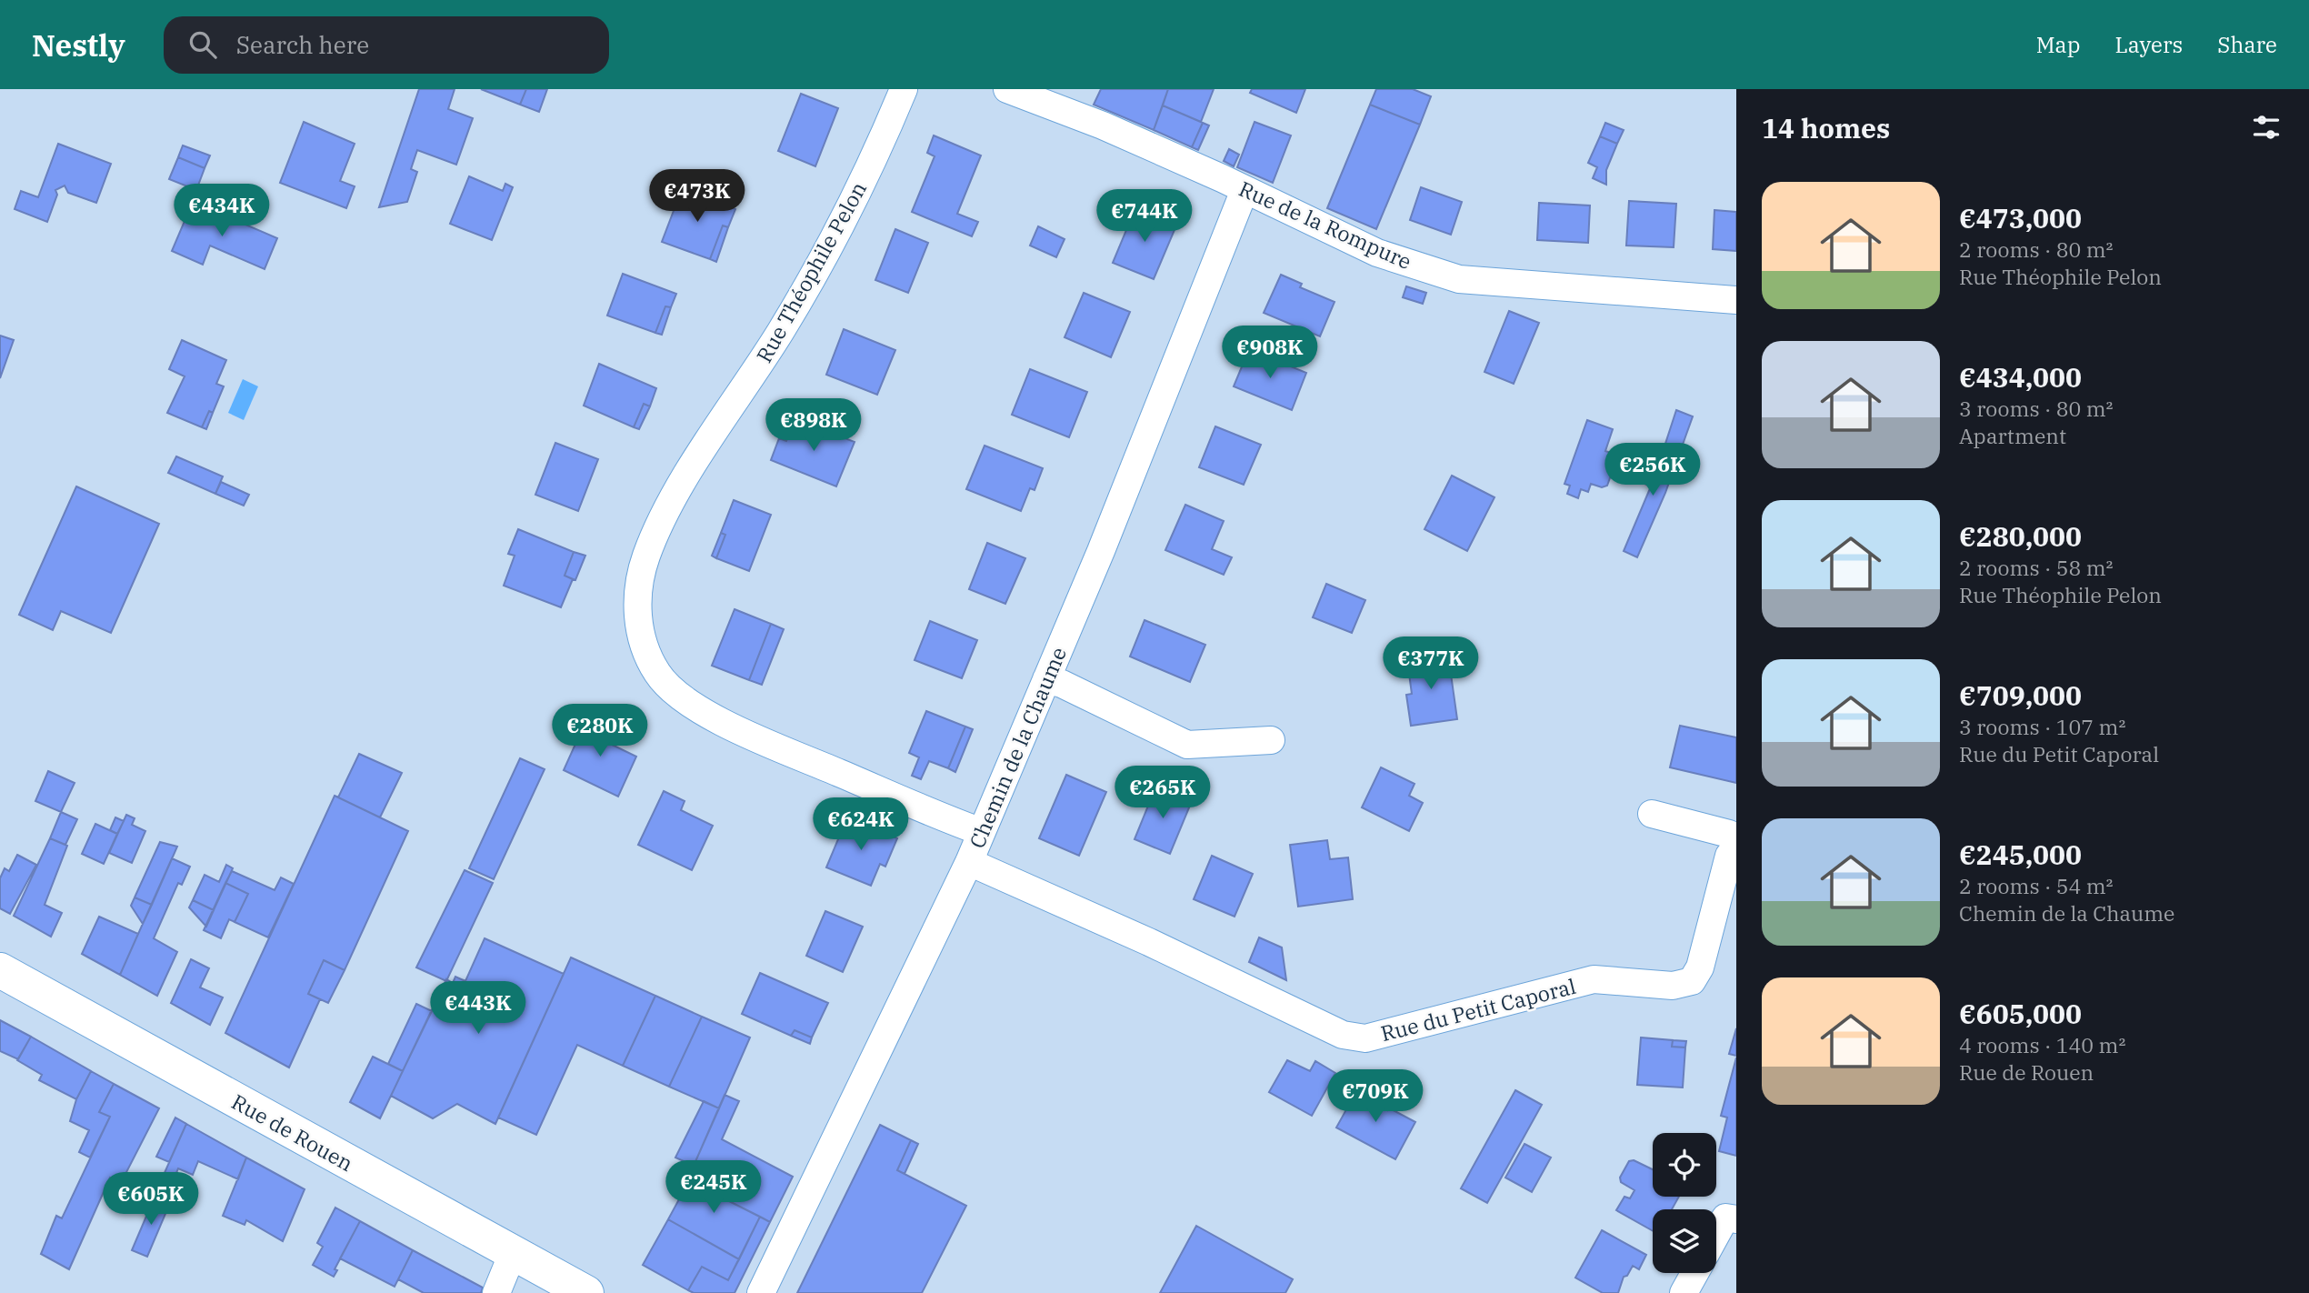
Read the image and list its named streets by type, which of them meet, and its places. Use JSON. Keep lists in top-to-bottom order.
{
  "streets": {
    "main road": ["Rue de Rouen"],
    "street": [
      "Rue de la Rompure",
      "Rue Théophile Pelon",
      "Chemin de la Chaume",
      "Rue du Petit Caporal"
    ]
  },
  "crossings": [
    ["Rue de la Rompure", "Chemin de la Chaume"],
    ["Rue Théophile Pelon", "Chemin de la Chaume"],
    ["Chemin de la Chaume", "Rue du Petit Caporal"]
  ],
  "page": {
    "header": "Nestly",
    "search": "Search here",
    "nav": ["Map", "Layers", "Share"],
    "heading": "14 homes",
    "list": [
      {
        "name": "€473,000",
        "note": "2 rooms · 80 m² · Rue Théophile Pelon"
      },
      {
        "name": "€434,000",
        "note": "3 rooms · 80 m² · Apartment"
      },
      {
        "name": "€280,000",
        "note": "2 rooms · 58 m² · Rue Théophile Pelon"
      },
      {
        "name": "€709,000",
        "note": "3 rooms · 107 m² · Rue du Petit Caporal"
      },
      {
        "name": "€245,000",
        "note": "2 rooms · 54 m² · Chemin de la Chaume"
      },
      {
        "name": "€605,000",
        "note": "4 rooms · 140 m² · Rue de Rouen"
      }
    ],
    "price": [
      "€473K",
      "€434K",
      "€744K",
      "€908K",
      "€898K",
      "€256K",
      "€377K",
      "€280K",
      "€265K",
      "€624K",
      "€443K",
      "€709K",
      "€245K",
      "€605K"
    ]
  }
}
